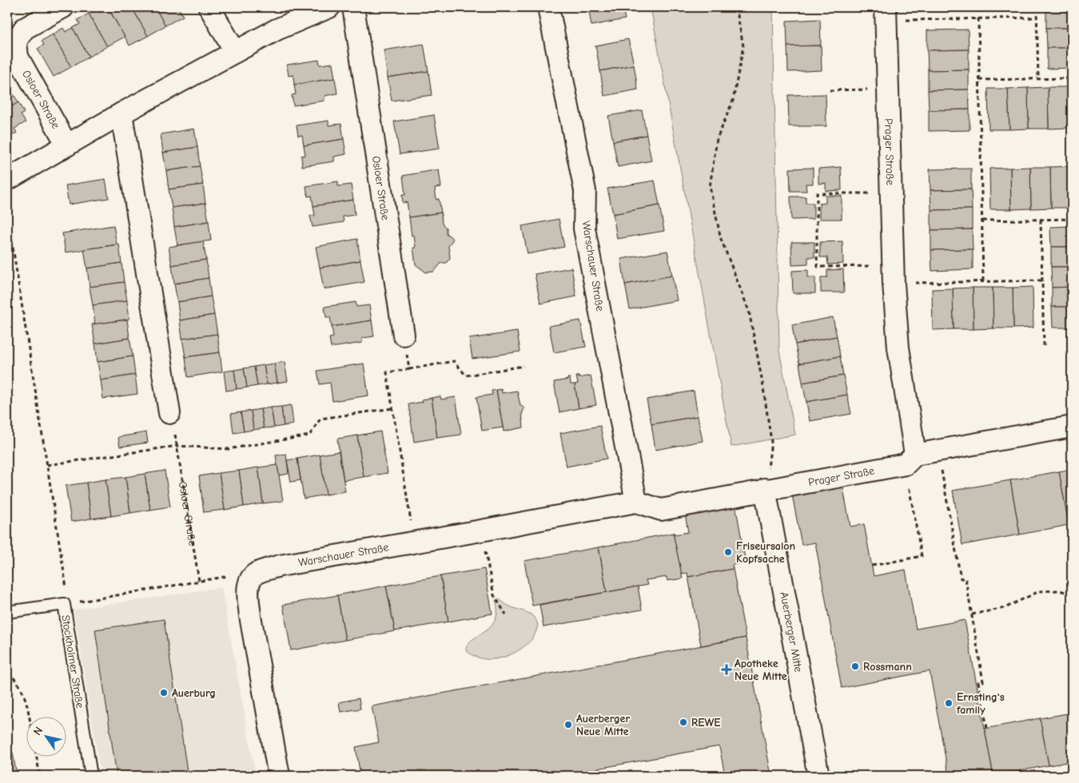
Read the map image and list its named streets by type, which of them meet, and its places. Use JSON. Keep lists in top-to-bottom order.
{
  "streets": {
    "street": [
      "Osloer Straße",
      "Prager Straße",
      "Warschauer Straße",
      "Auerberger Mitte"
    ],
    "lane": ["Stockholmer Straße"]
  },
  "crossings": [
    ["Prager Straße", "Warschauer Straße"],
    ["Prager Straße", "Auerberger Mitte"],
    ["Warschauer Straße", "Auerberger Mitte"]
  ],
  "places": {
    "other": [
      "Friseursalon Kopfsache",
      "Rossmann",
      "Auerburg",
      "Ernsting's family",
      "REWE",
      "Auerberger Neue Mitte"
    ],
    "health": ["Apotheke Neue Mitte"]
  },
  "north": "top left"
}
